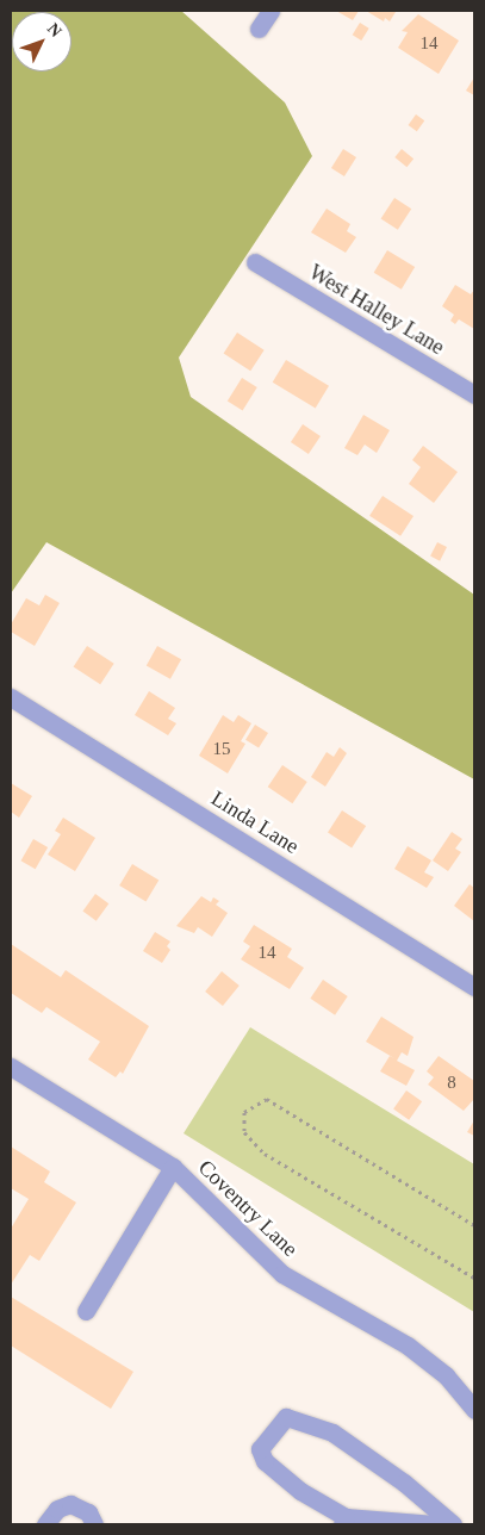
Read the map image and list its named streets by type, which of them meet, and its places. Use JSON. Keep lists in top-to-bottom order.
{
  "streets": {
    "street": ["West Halley Lane", "Linda Lane", "Coventry Lane"]
  },
  "house_numbers": [
    "14",
    "15",
    "14",
    "8"
  ],
  "north": "top right"
}
